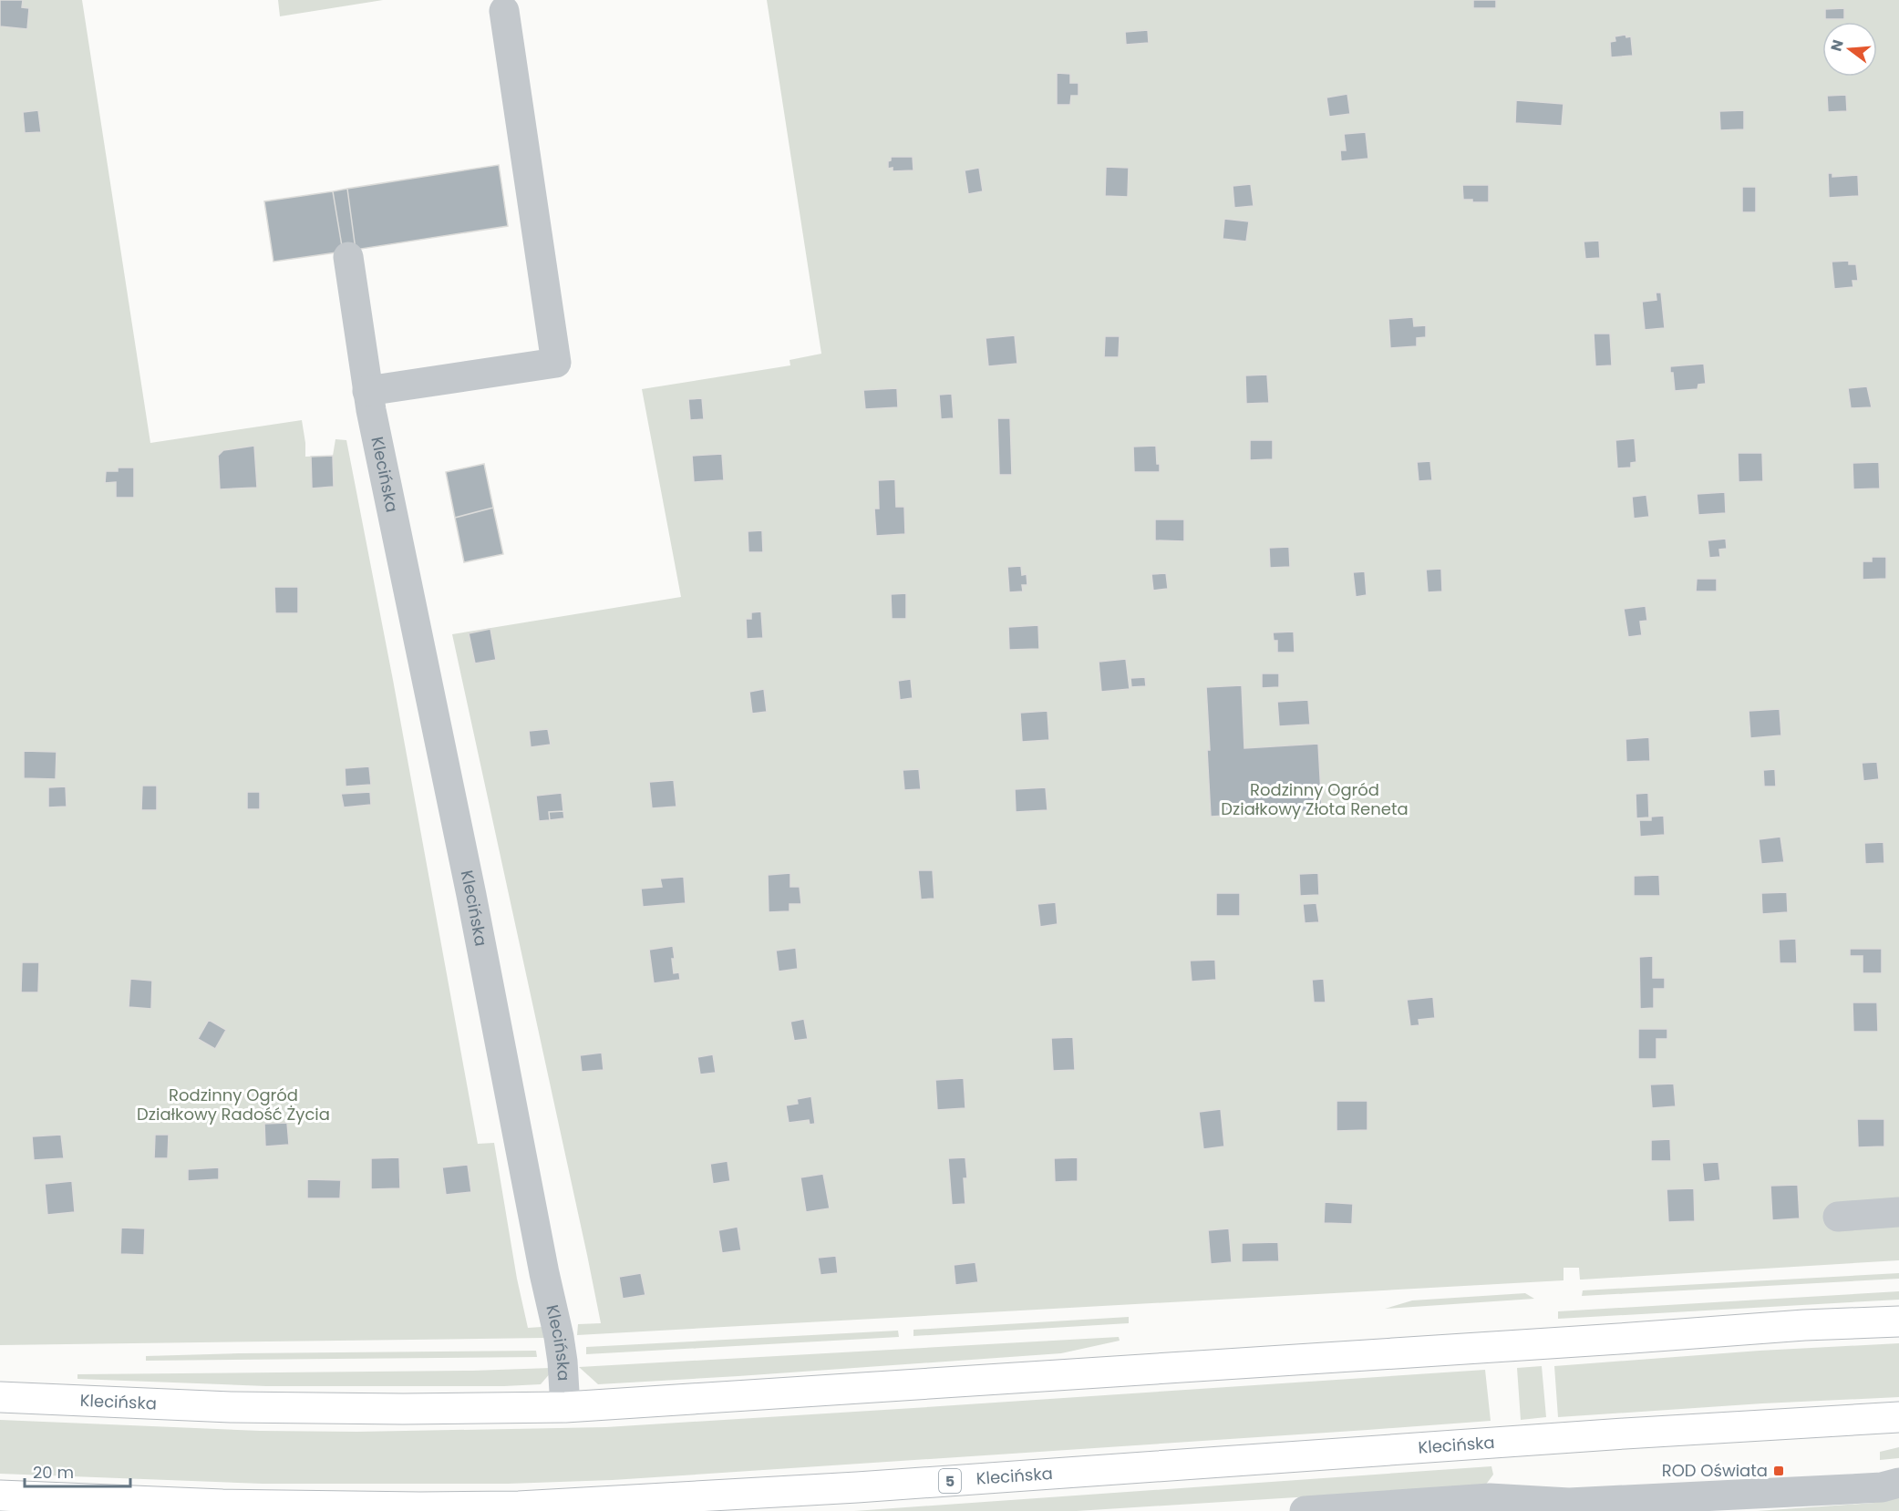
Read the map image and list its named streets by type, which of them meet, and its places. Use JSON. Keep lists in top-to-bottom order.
{
  "streets": {
    "main road": ["Klecińska", "5"]
  },
  "parks": ["Rodzinny Ogród Działkowy Złota Reneta", "Rodzinny Ogród Działkowy Radość Życia"],
  "places": {
    "transit": ["ROD Oświata"]
  },
  "scale_bar": "20 m",
  "north": "left"
}
